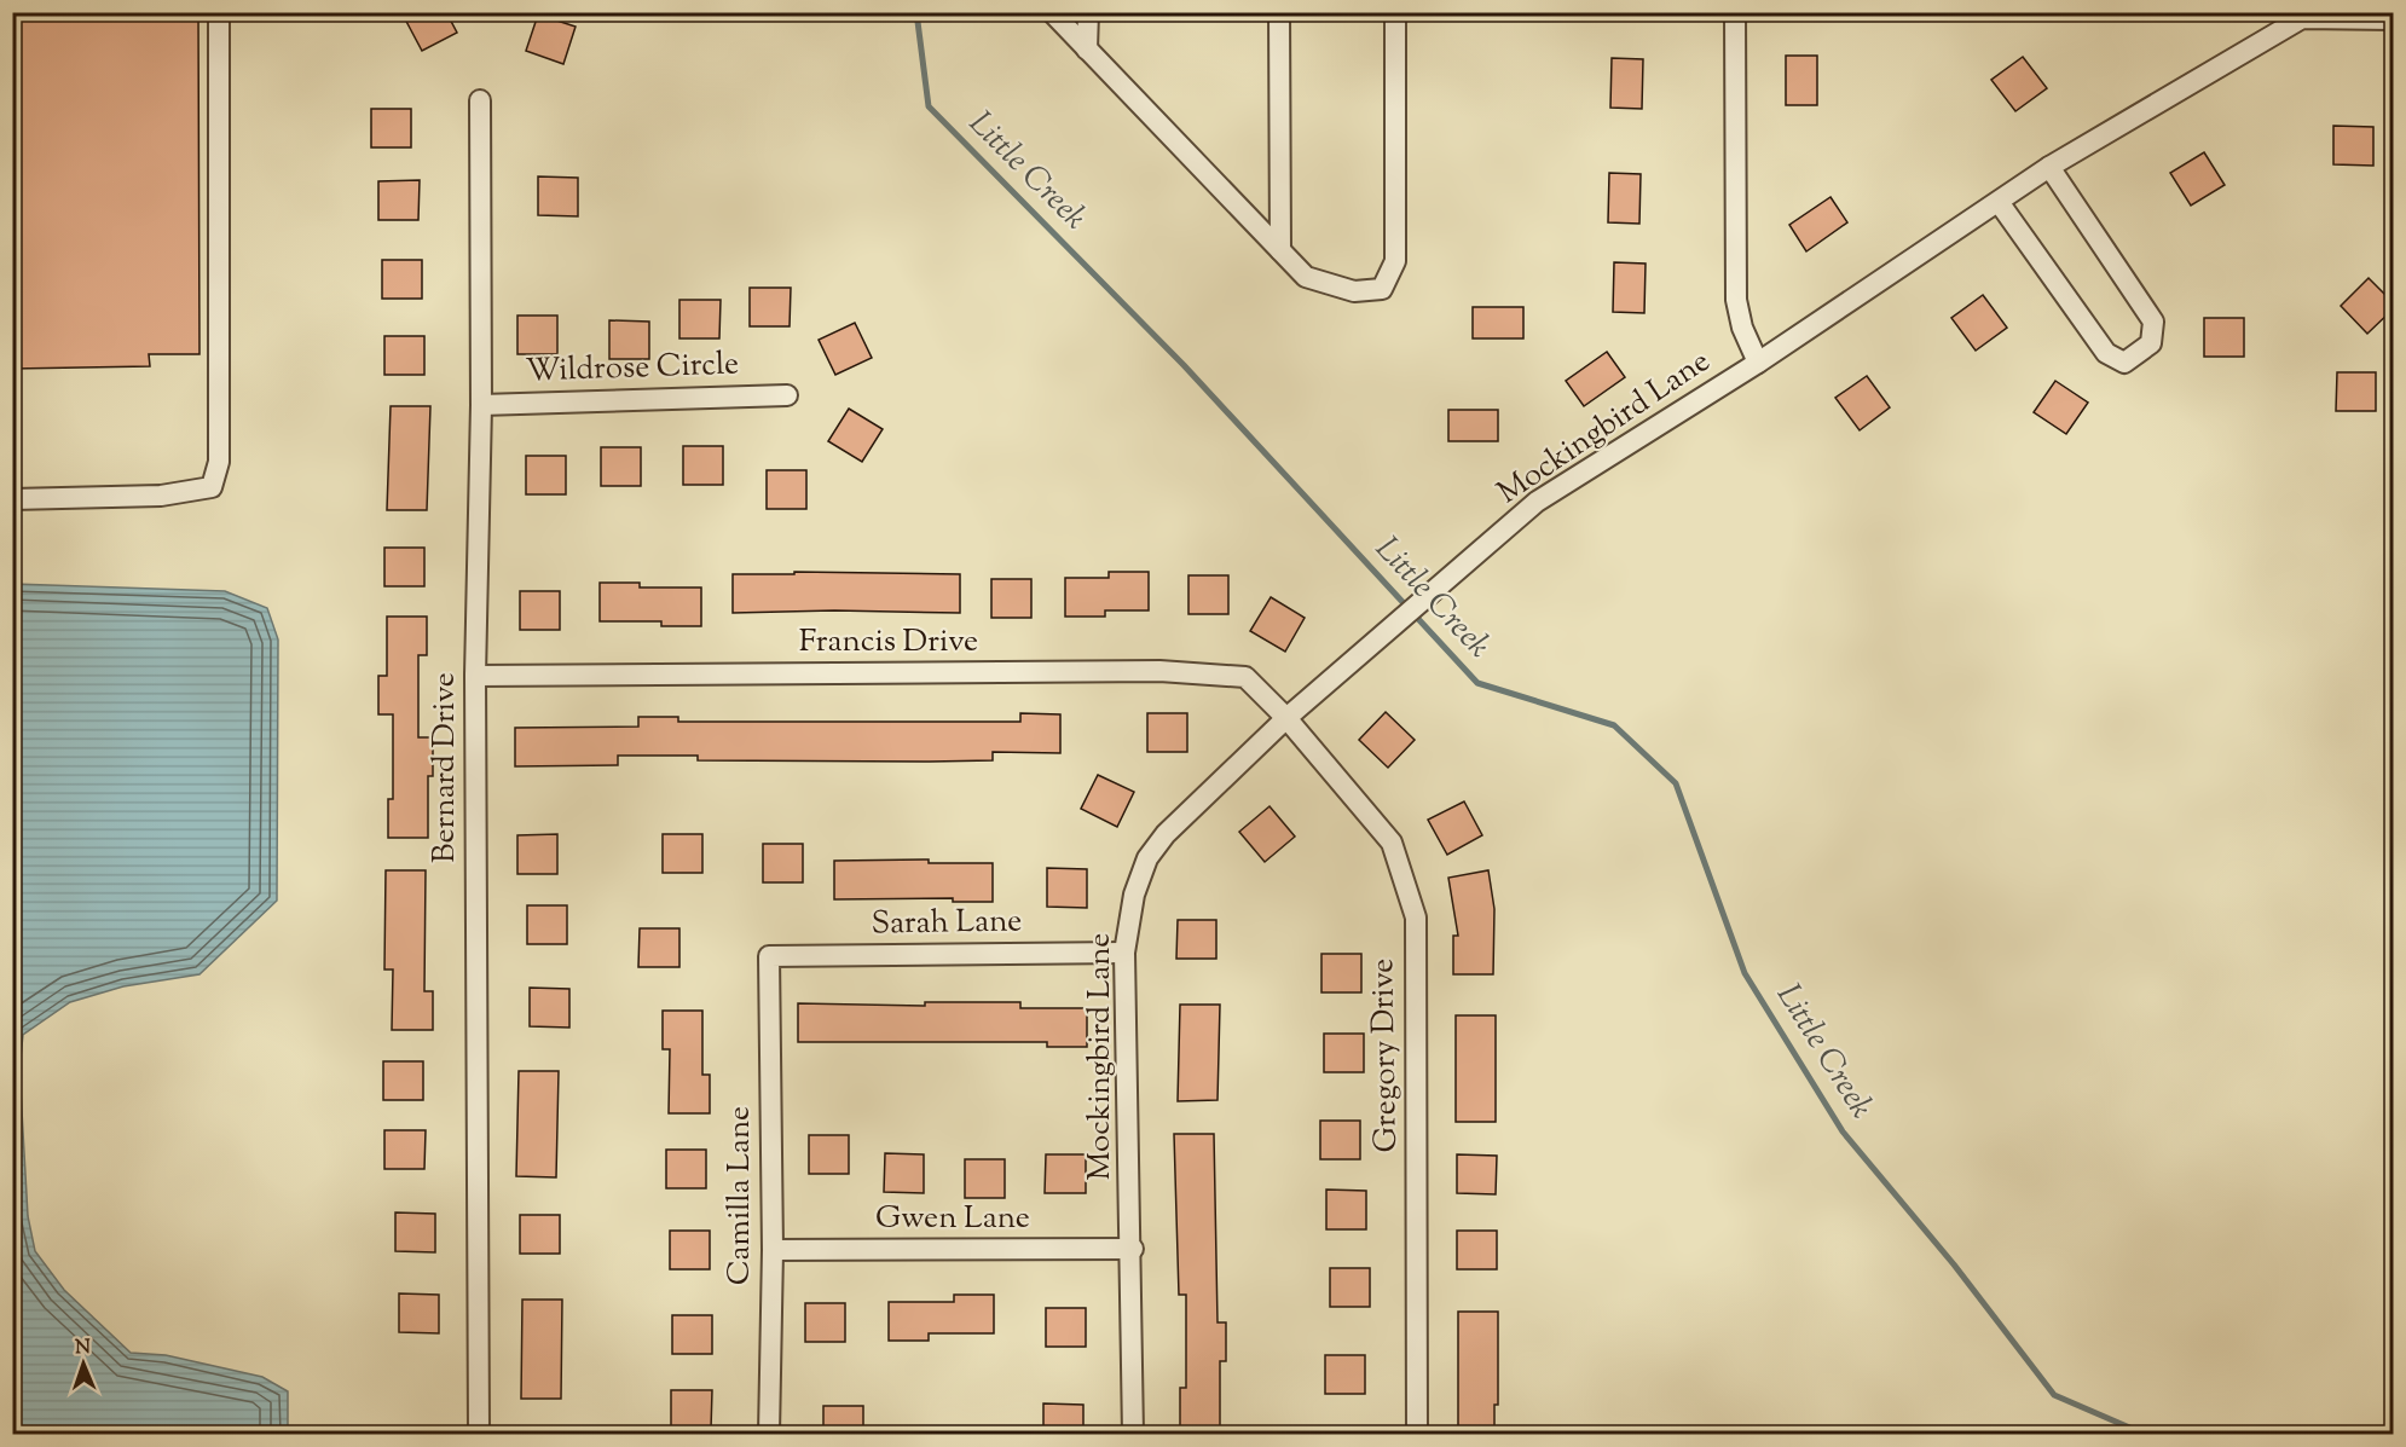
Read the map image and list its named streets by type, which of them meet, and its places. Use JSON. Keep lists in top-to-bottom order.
{
  "streets": {
    "street": [
      "Wildrose Circle",
      "Mockingbird Lane",
      "Francis Drive",
      "Bernard Drive",
      "Sarah Lane",
      "Gregory Drive",
      "Camilla Lane",
      "Gwen Lane"
    ]
  },
  "crossings": [
    ["Wildrose Circle", "Bernard Drive"],
    ["Mockingbird Lane", "Francis Drive"],
    ["Mockingbird Lane", "Sarah Lane"],
    ["Mockingbird Lane", "Gregory Drive"],
    ["Mockingbird Lane", "Gwen Lane"],
    ["Francis Drive", "Bernard Drive"],
    ["Francis Drive", "Gregory Drive"],
    ["Sarah Lane", "Camilla Lane"],
    ["Camilla Lane", "Gwen Lane"]
  ],
  "water": ["Little Creek"],
  "north": "top"
}
